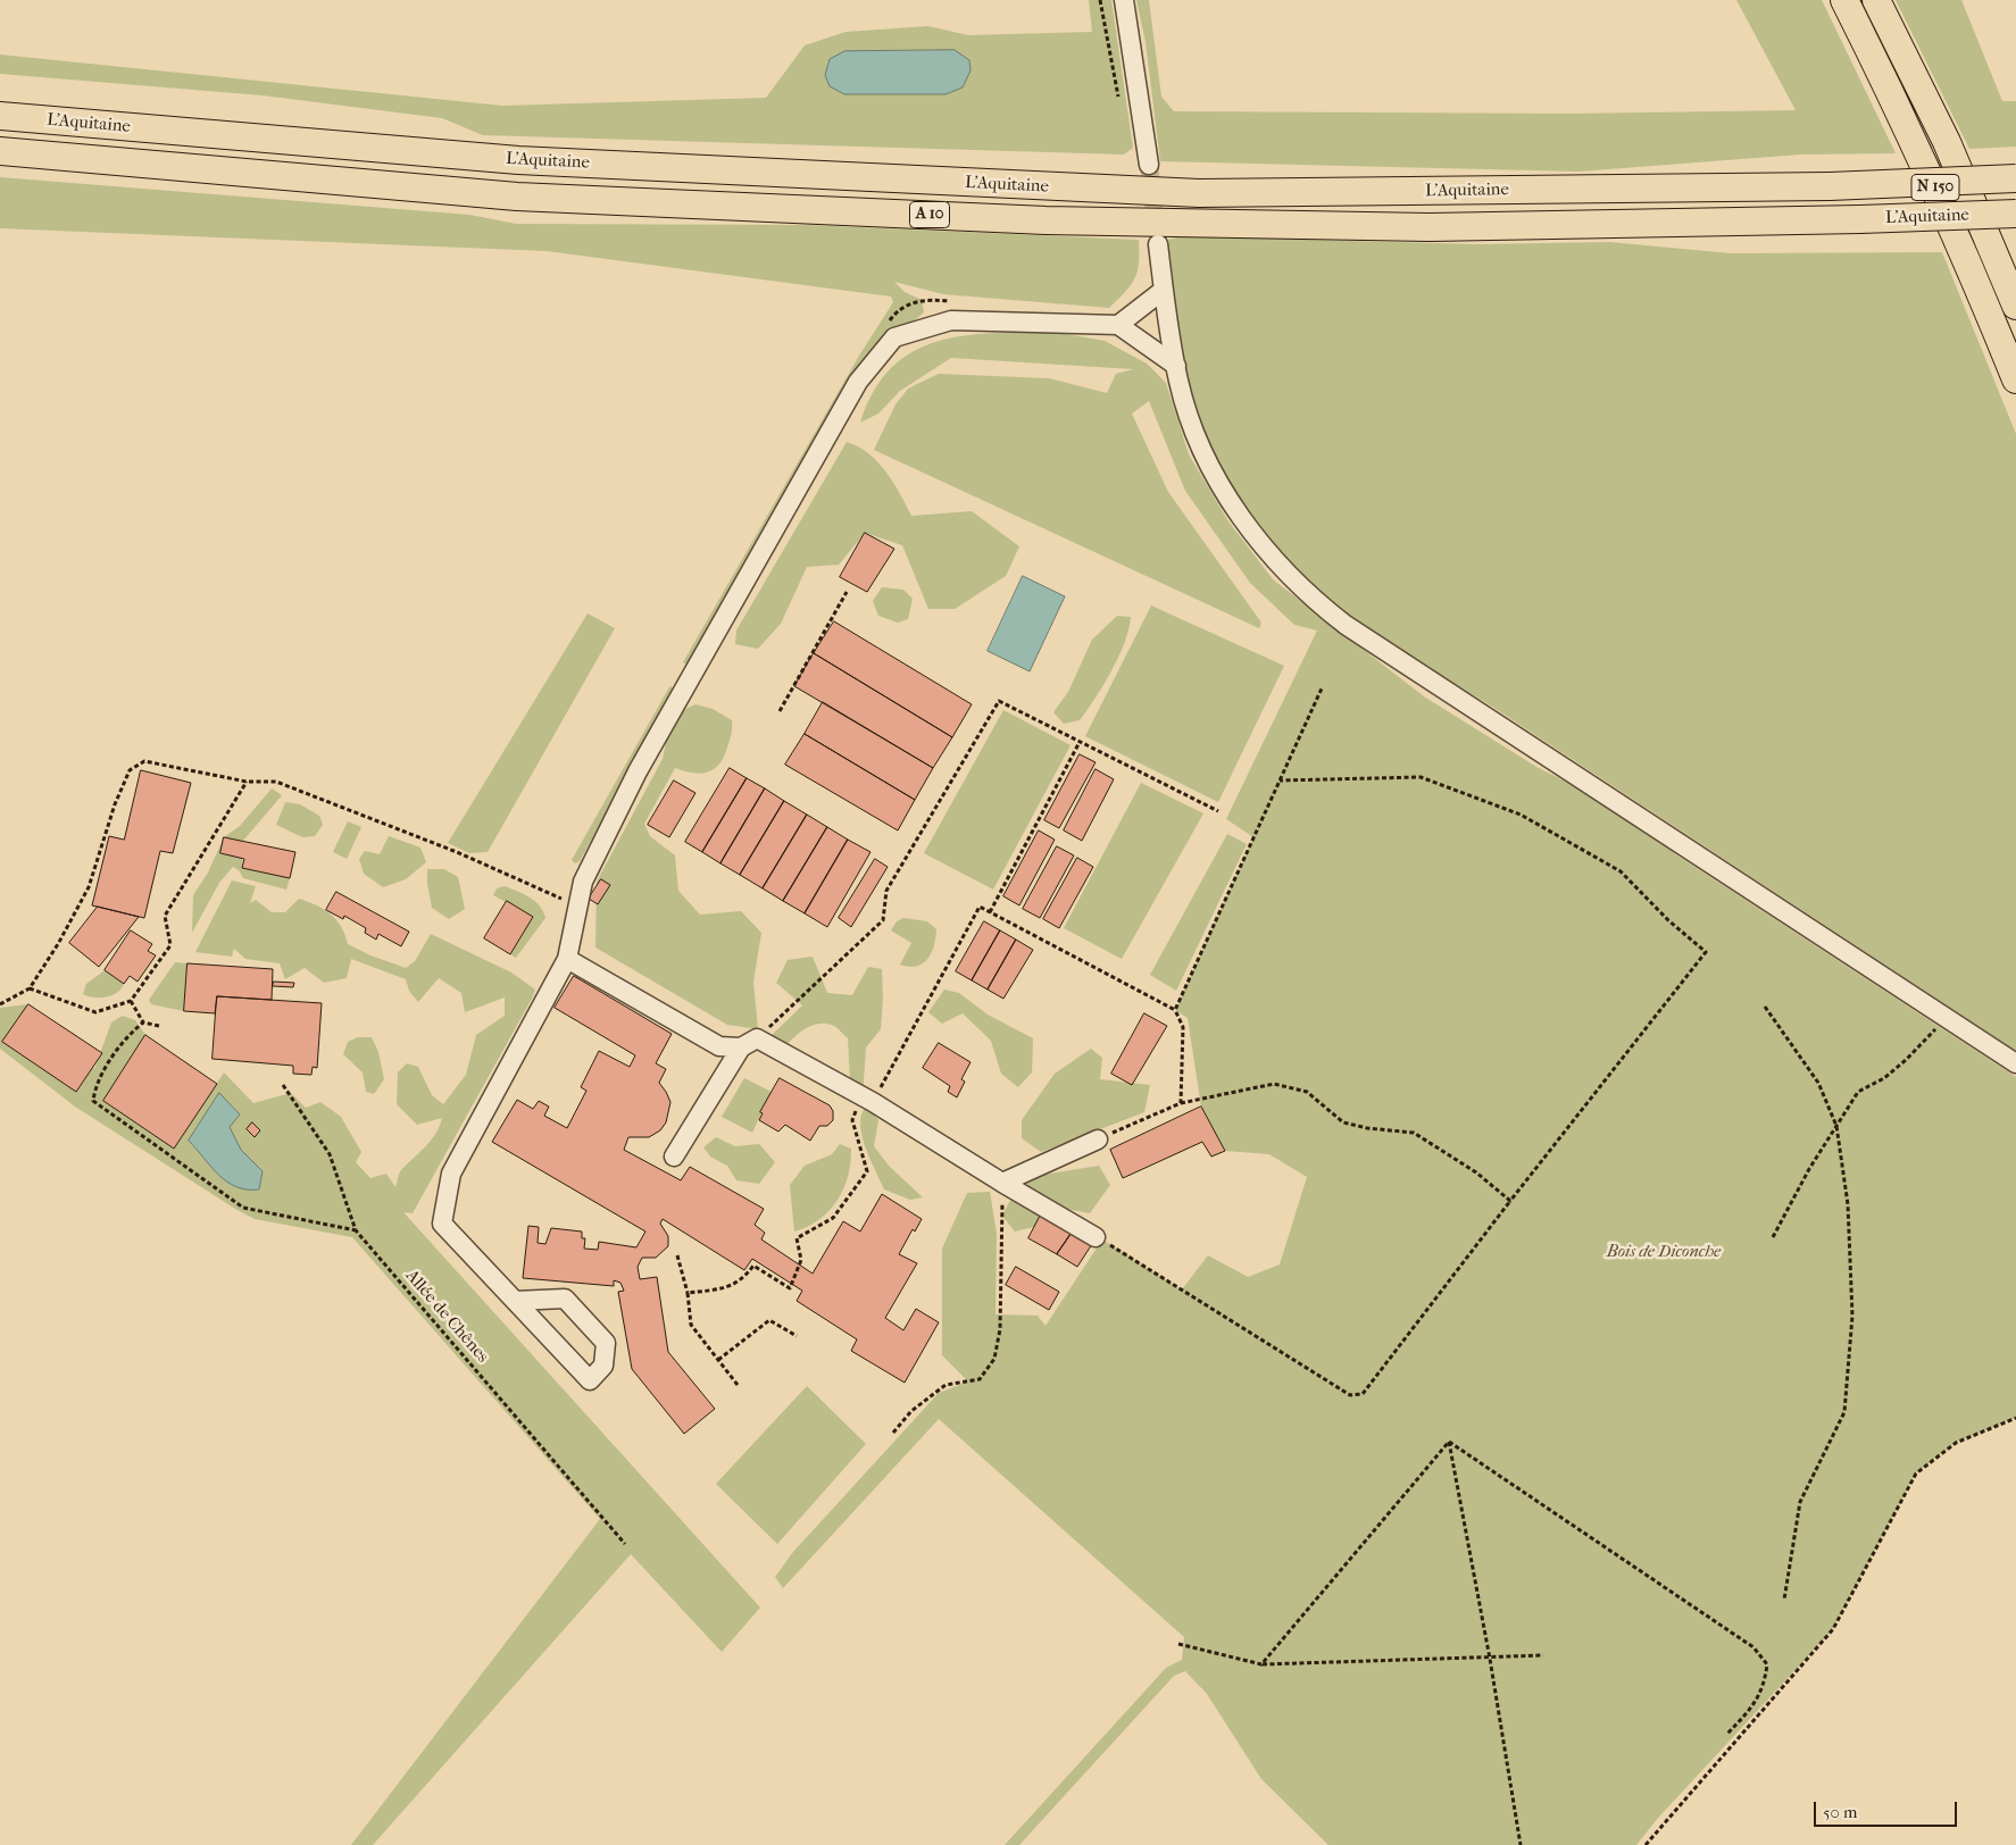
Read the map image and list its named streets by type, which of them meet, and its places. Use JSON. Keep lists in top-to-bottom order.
{
  "streets": {
    "highway": ["L'Aquitaine", "N 150", "A 10"],
    "path": ["Allée de Chênes"]
  },
  "parks": ["Bois de Diconche"],
  "scale_bar": "50 m"
}
